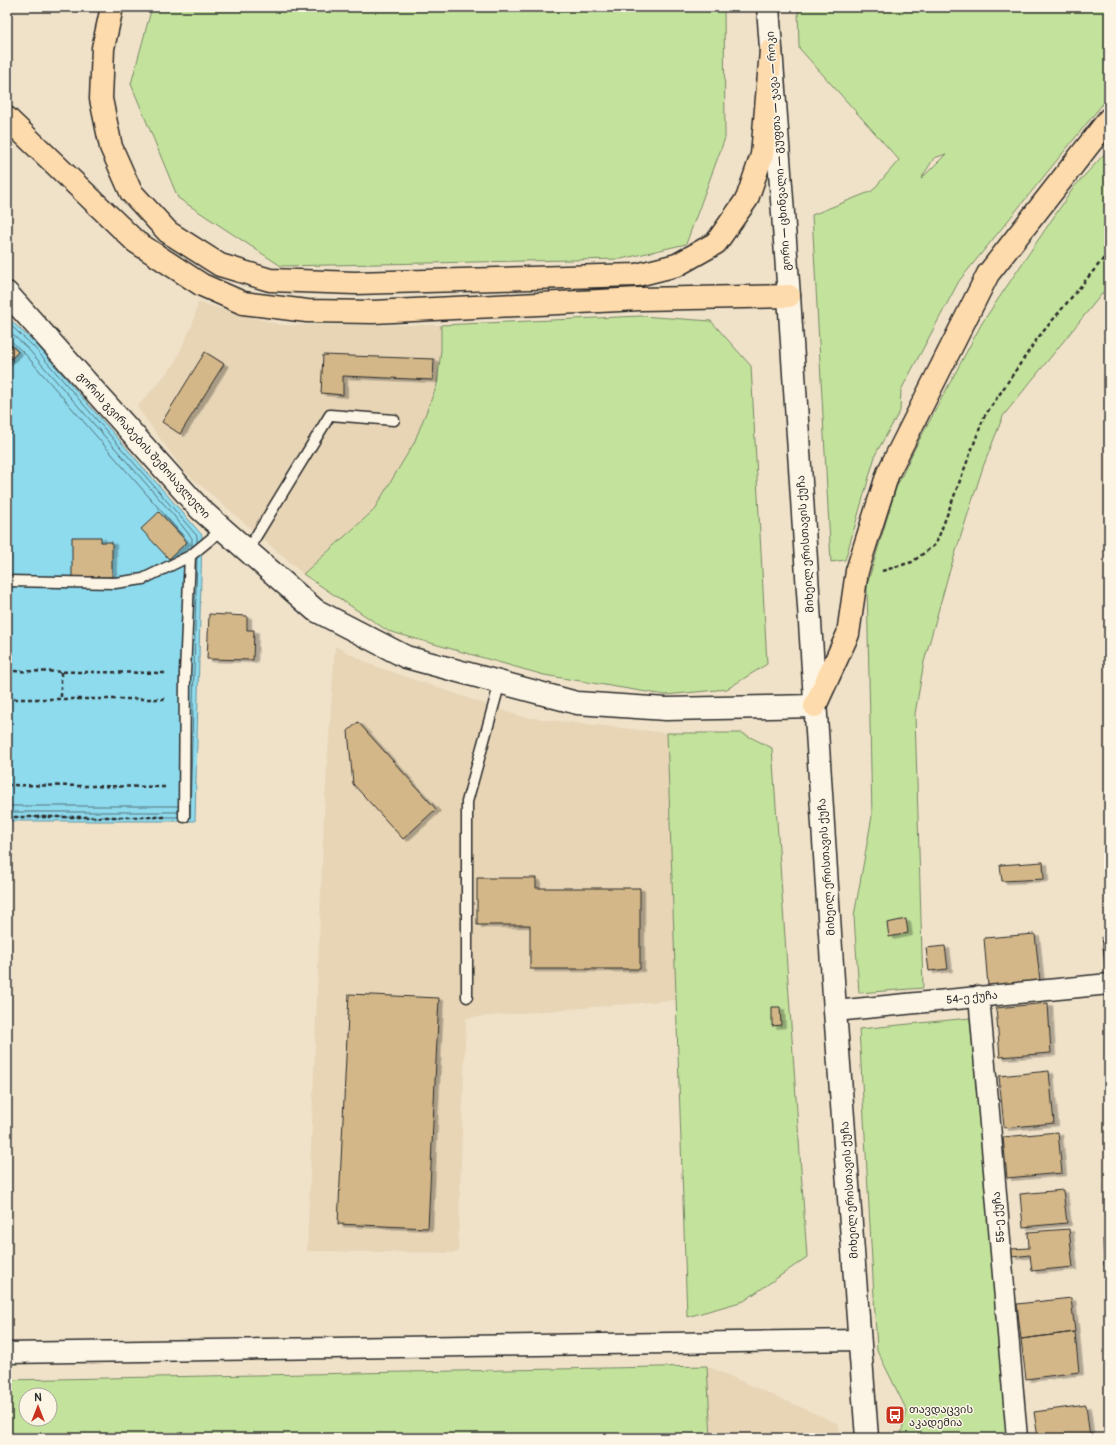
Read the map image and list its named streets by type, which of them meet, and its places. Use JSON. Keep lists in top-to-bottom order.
{
  "streets": {
    "main road": ["გორი — ცხინვალი — გუფთა — ჯავა — როკი", "გორის გვირაბების შემოსავლელი", "მიხეილ ერისთავის ქუჩა"],
    "street": ["54-ე ქუჩა", "55-ე ქუჩა"]
  },
  "crossings": [
    ["გორი — ცხინვალი — გუფთა — ჯავა — როკი", "მიხეილ ერისთავის ქუჩა"],
    ["გორის გვირაბების შემოსავლელი", "მიხეილ ერისთავის ქუჩა"],
    ["მიხეილ ერისთავის ქუჩა", "54-ე ქუჩა"],
    ["54-ე ქუჩა", "55-ე ქუჩა"]
  ],
  "places": {
    "bus stop": ["თავდაცვის აკადემია"]
  },
  "north": "top"
}
